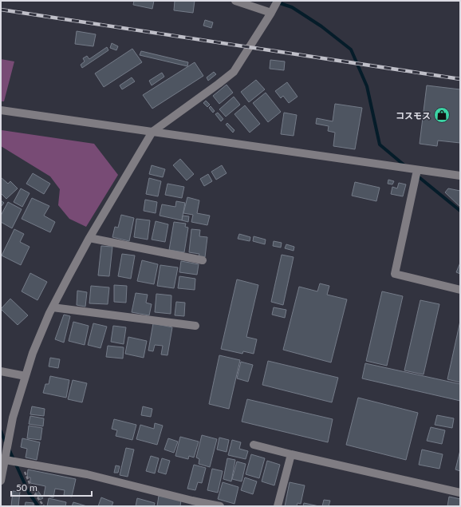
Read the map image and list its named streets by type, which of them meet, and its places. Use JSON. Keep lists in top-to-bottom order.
{
  "places": {
    "shop": ["コスモス"]
  },
  "scale_bar": "50 m"
}
